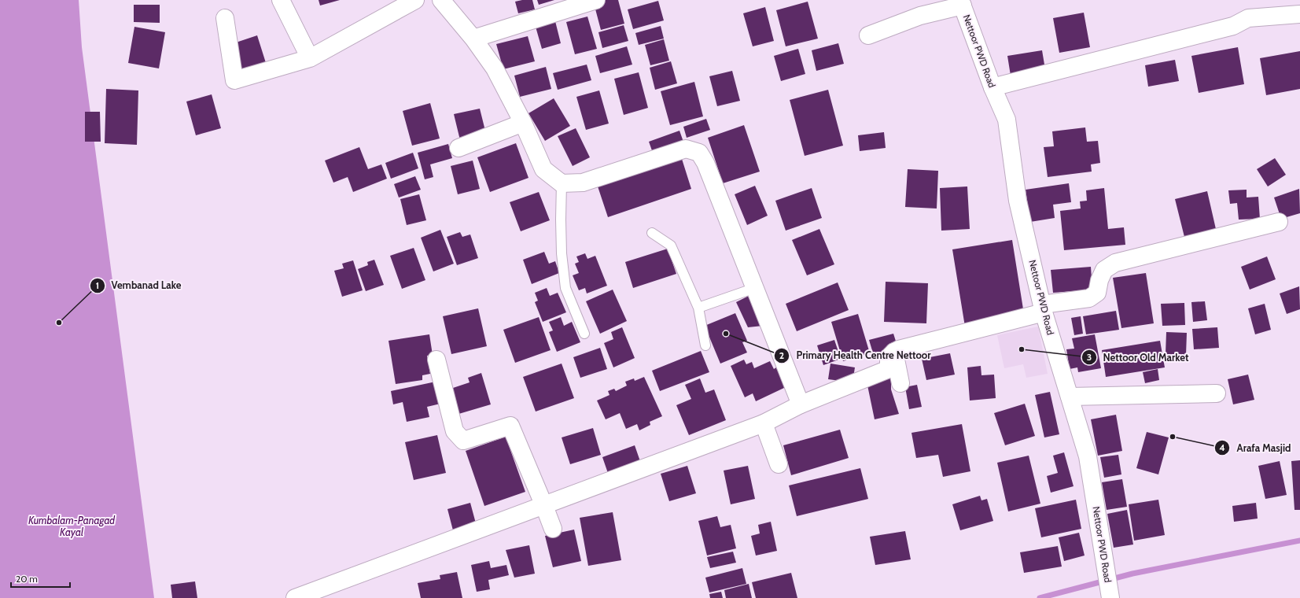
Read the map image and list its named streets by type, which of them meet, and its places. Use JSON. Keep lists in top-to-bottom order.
{
  "streets": {
    "street": ["Nettoor PWD Road"]
  },
  "water": ["Kumbalam-Panagad Kayal"],
  "places": [
    "Vembanad Lake",
    "Primary Health Centre Nettoor",
    "Nettoor Old Market",
    "Arafa Masjid"
  ],
  "scale_bar": "20 m"
}
